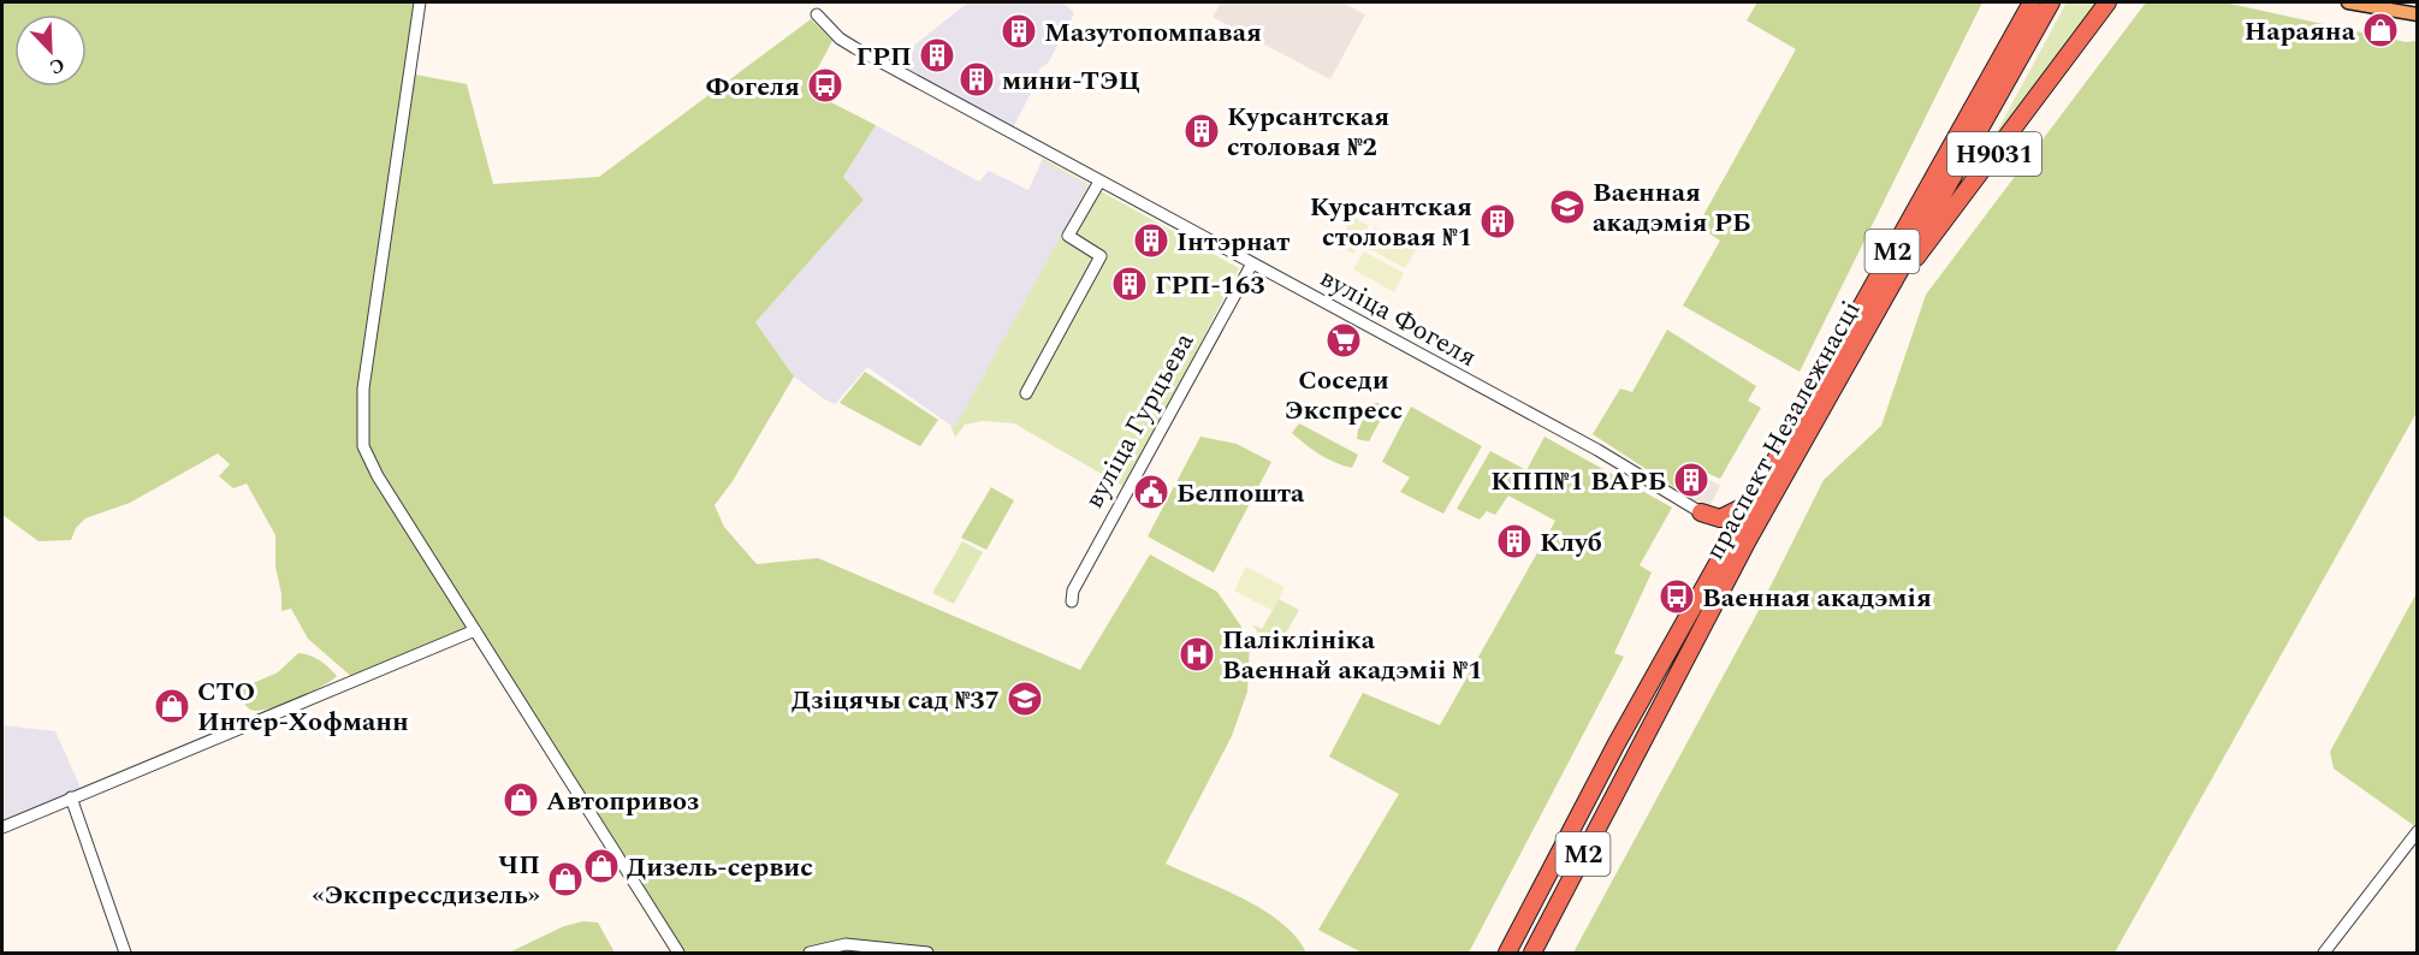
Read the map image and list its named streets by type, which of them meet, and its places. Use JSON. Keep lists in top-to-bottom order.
{
  "streets": {
    "highway": ["Н9031", "М2", "праспект Незалежнасці"],
    "street": ["вуліца Фогеля", "вуліца Гурцьева"]
  },
  "crossings": [
    ["Н9031", "праспект Незалежнасці"],
    ["вуліца Фогеля", "вуліца Гурцьева"]
  ],
  "places": {
    "shop": [
      "Нараяна",
      "СТО Интер-Хофманн",
      "Автопривоз",
      "Дизель-сервис",
      "ЧП «Экспрессдизель»"
    ],
    "building": [
      "Мазутопомпавая",
      "ГРП",
      "мини-ТЭЦ",
      "Курсантская столовая №2",
      "Курсантская столовая №1",
      "Інтэрнат",
      "ГРП-163",
      "КПП№1 ВАРБ",
      "Клуб"
    ],
    "bus stop": ["Фогеля", "Ваенная акадэмія"],
    "school or university": ["Ваенная акадэмія РБ", "Дзіцячы сад №37"],
    "supermarket": ["Соседи Экспресс"],
    "public building": ["Белпошта"],
    "hospital": ["Паліклініка Ваеннай акадэміі №1"]
  },
  "north": "bottom right"
}
